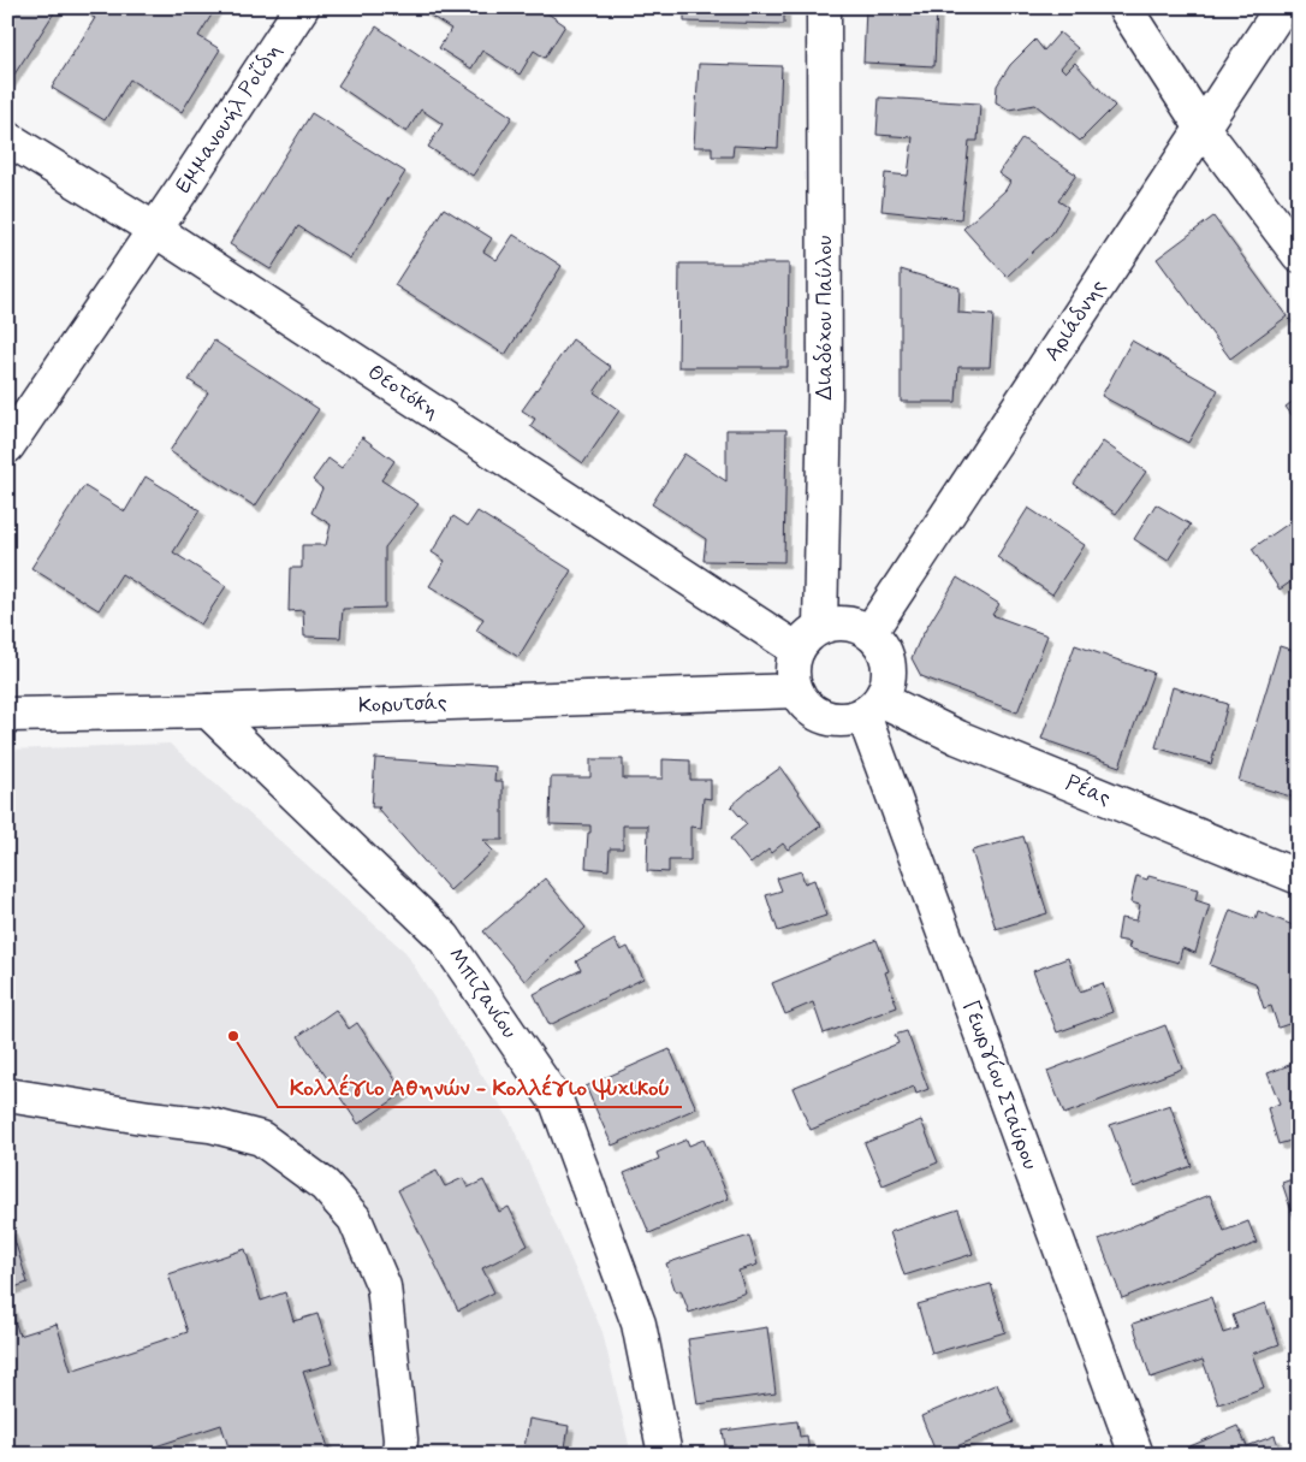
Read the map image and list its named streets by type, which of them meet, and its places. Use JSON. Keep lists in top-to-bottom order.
{
  "streets": {
    "street": [
      "Εμμανουήλ Ροΐδη",
      "Διαδόχου Παύλου",
      "Αριάδνης",
      "Θεοτόκη",
      "Κορυτσάς",
      "Ρέας",
      "Μπιζανίου",
      "Γεωργίου Σταύρου"
    ]
  },
  "crossings": [
    ["Εμμανουήλ Ροΐδη", "Θεοτόκη"],
    ["Διαδόχου Παύλου", "Αριάδνης"],
    ["Διαδόχου Παύλου", "Θεοτόκη"],
    ["Διαδόχου Παύλου", "Κορυτσάς"],
    ["Διαδόχου Παύλου", "Ρέας"],
    ["Διαδόχου Παύλου", "Γεωργίου Σταύρου"],
    ["Αριάδνης", "Θεοτόκη"],
    ["Αριάδνης", "Κορυτσάς"],
    ["Αριάδνης", "Ρέας"],
    ["Αριάδνης", "Γεωργίου Σταύρου"],
    ["Θεοτόκη", "Κορυτσάς"],
    ["Θεοτόκη", "Ρέας"],
    ["Θεοτόκη", "Γεωργίου Σταύρου"],
    ["Κορυτσάς", "Ρέας"],
    ["Κορυτσάς", "Μπιζανίου"],
    ["Κορυτσάς", "Γεωργίου Σταύρου"],
    ["Ρέας", "Γεωργίου Σταύρου"]
  ],
  "places": ["Κολλέγιο Αθηνών - Κολλέγιο Ψυχικού"]
}
